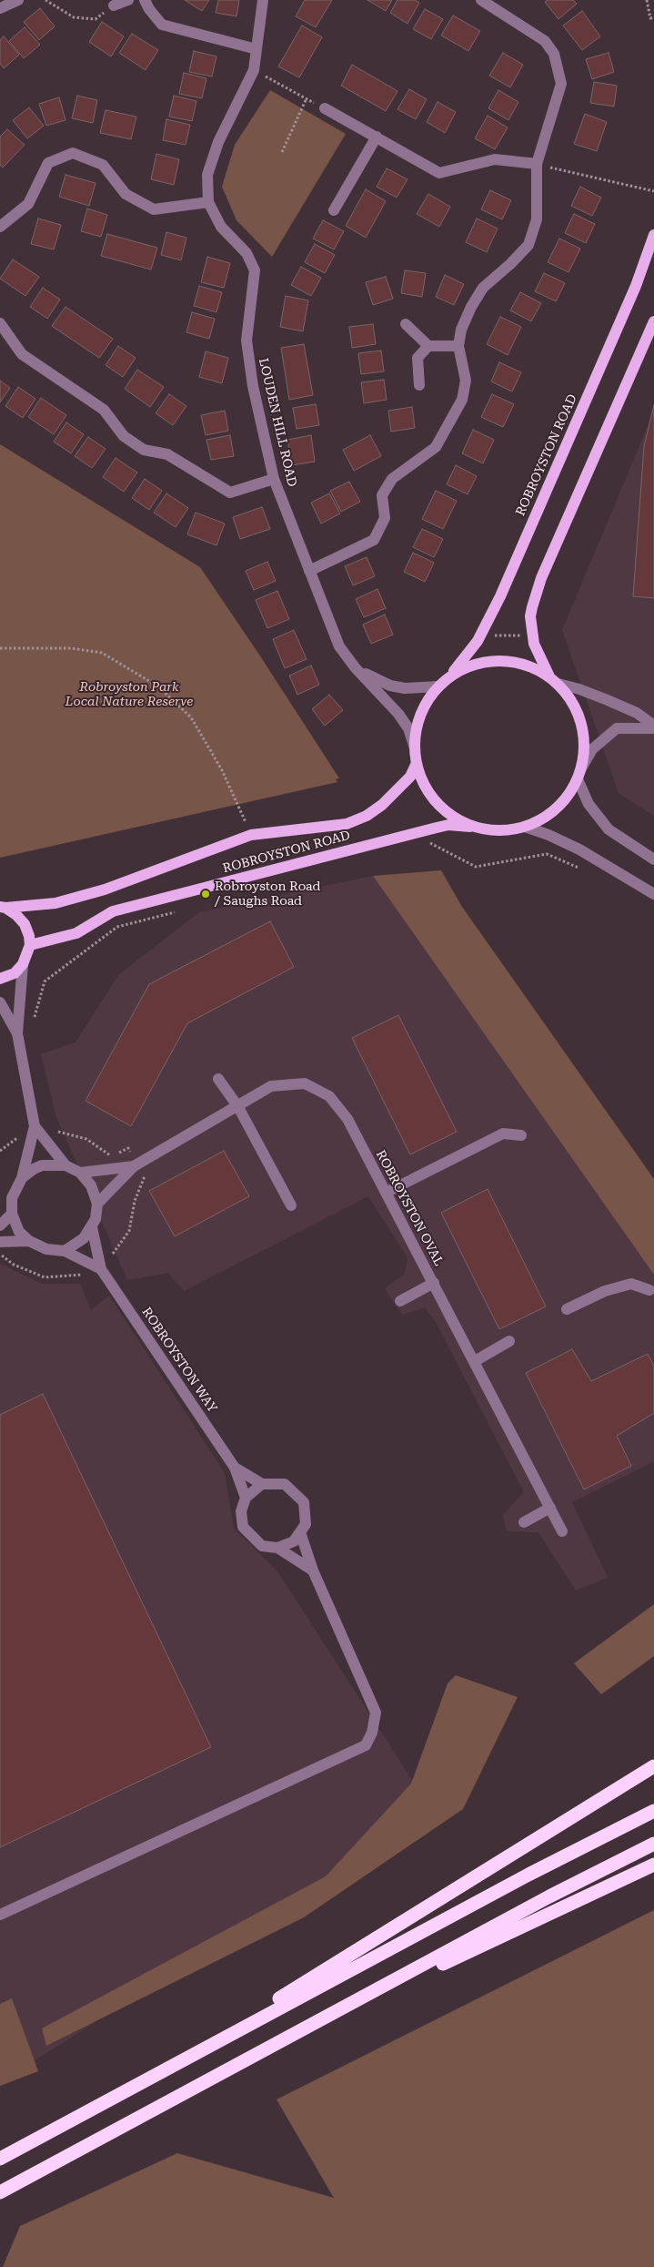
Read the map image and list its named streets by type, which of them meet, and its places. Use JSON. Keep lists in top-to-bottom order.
{
  "streets": {
    "main road": ["ROBROYSTON ROAD"],
    "street": ["LOUDEN HILL ROAD", "ROBROYSTON OVAL", "ROBROYSTON WAY"]
  },
  "parks": ["Robroyston Park Local Nature Reserve"],
  "places": ["Robroyston Road / Saughs Road"]
}
